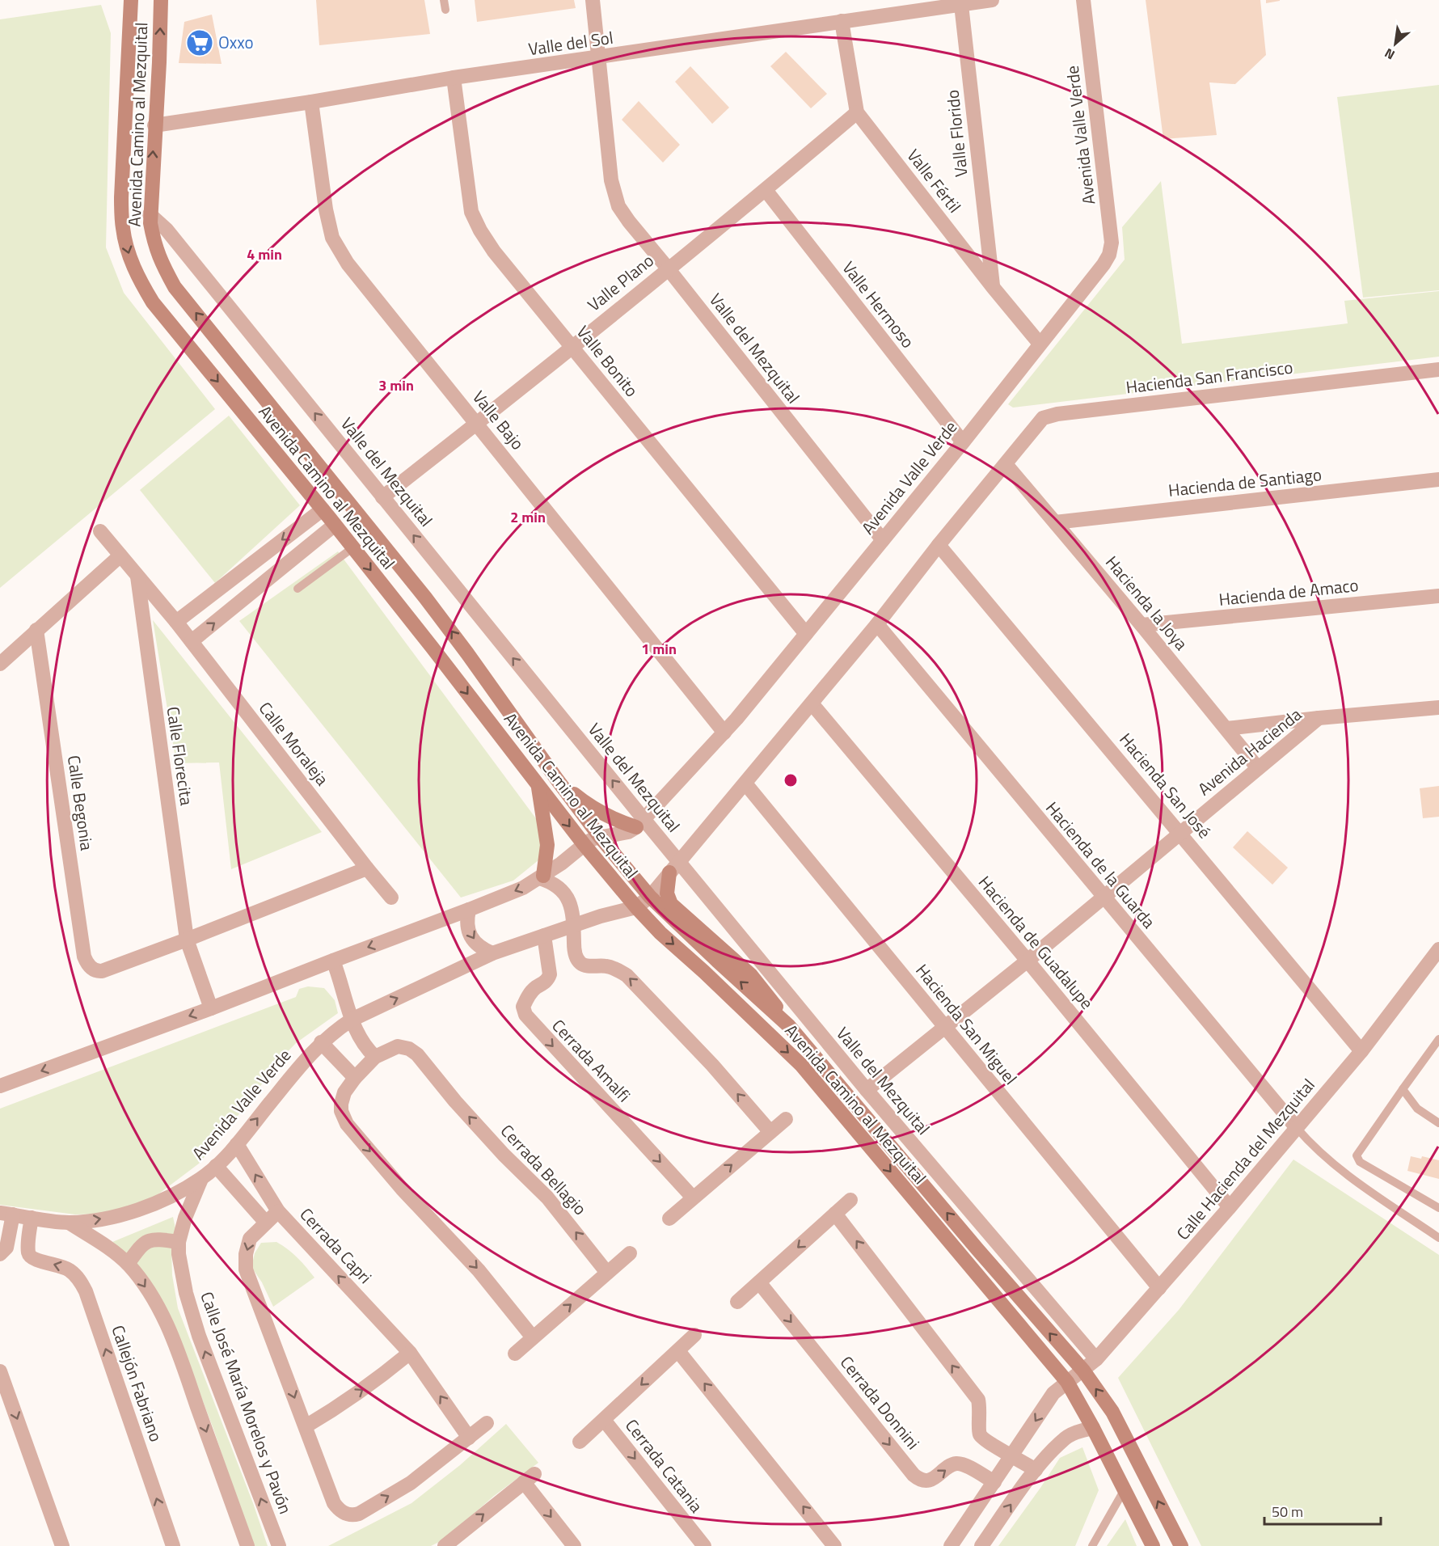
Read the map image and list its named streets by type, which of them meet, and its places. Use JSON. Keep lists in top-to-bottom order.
{
  "streets": {
    "main road": ["Avenida Camino al Mezquital"],
    "street": [
      "Valle del Sol",
      "Valle Florido",
      "Avenida Valle Verde",
      "Valle Fértil",
      "Valle Plano",
      "Valle Hermoso",
      "Valle del Mezquital",
      "Valle Bonito",
      "Hacienda San Francisco",
      "Valle Bajo",
      "Hacienda de Santiago",
      "Hacienda de Amaco",
      "Hacienda la Joya",
      "Calle Moraleja",
      "Avenida Hacienda",
      "Calle Florecita",
      "Hacienda San José",
      "Calle Begonia",
      "Hacienda de la Guarda",
      "Hacienda de Guadalupe",
      "Hacienda San Miguel",
      "Cerrada Amalfi",
      "Calle Hacienda del Mezquital",
      "Cerrada Bellagio",
      "Cerrada Capri",
      "Callejón Fabriano",
      "Calle José María Morelos y Pavón",
      "Cerrada Donnini",
      "Cerrada Catania"
    ]
  },
  "crossings": [
    ["Valle del Sol", "Avenida Camino al Mezquital"],
    ["Valle del Sol", "Valle Florido"],
    ["Valle del Sol", "Valle Fértil"],
    ["Valle del Sol", "Valle del Mezquital"],
    ["Valle del Sol", "Valle Bonito"],
    ["Valle del Sol", "Valle Bajo"],
    ["Avenida Camino al Mezquital", "Avenida Valle Verde"],
    ["Avenida Camino al Mezquital", "Valle del Mezquital"],
    ["Avenida Camino al Mezquital", "Calle Hacienda del Mezquital"],
    ["Valle Florido", "Valle Fértil"],
    ["Avenida Valle Verde", "Valle Fértil"],
    ["Avenida Valle Verde", "Valle Hermoso"],
    ["Avenida Valle Verde", "Valle del Mezquital"],
    ["Avenida Valle Verde", "Valle Bonito"],
    ["Avenida Valle Verde", "Hacienda San Francisco"],
    ["Avenida Valle Verde", "Valle Bajo"],
    ["Avenida Valle Verde", "Hacienda la Joya"],
    ["Avenida Valle Verde", "Calle Florecita"],
    ["Avenida Valle Verde", "Hacienda San José"],
    ["Avenida Valle Verde", "Hacienda de la Guarda"],
    ["Avenida Valle Verde", "Hacienda de Guadalupe"],
    ["Avenida Valle Verde", "Hacienda San Miguel"],
    ["Avenida Valle Verde", "Cerrada Amalfi"],
    ["Avenida Valle Verde", "Callejón Fabriano"],
    ["Avenida Valle Verde", "Calle José María Morelos y Pavón"],
    ["Valle Fértil", "Valle Plano"],
    ["Valle Plano", "Valle Hermoso"],
    ["Valle Plano", "Valle del Mezquital"],
    ["Valle Plano", "Valle Bonito"],
    ["Valle Plano", "Valle Bajo"],
    ["Valle del Mezquital", "Avenida Hacienda"],
    ["Valle del Mezquital", "Calle Hacienda del Mezquital"],
    ["Hacienda San Francisco", "Hacienda la Joya"],
    ["Hacienda de Santiago", "Hacienda la Joya"],
    ["Hacienda de Amaco", "Hacienda la Joya"],
    ["Hacienda la Joya", "Avenida Hacienda"],
    ["Calle Moraleja", "Calle Florecita"],
    ["Avenida Hacienda", "Hacienda San José"],
    ["Avenida Hacienda", "Hacienda de la Guarda"],
    ["Avenida Hacienda", "Hacienda de Guadalupe"],
    ["Avenida Hacienda", "Hacienda San Miguel"],
    ["Calle Florecita", "Calle Begonia"],
    ["Hacienda San José", "Calle Hacienda del Mezquital"],
    ["Hacienda de la Guarda", "Calle Hacienda del Mezquital"],
    ["Hacienda de Guadalupe", "Calle Hacienda del Mezquital"],
    ["Hacienda San Miguel", "Calle Hacienda del Mezquital"],
    ["Calle Hacienda del Mezquital", "Cerrada Donnini"]
  ],
  "one_way": ["Valle del Mezquital"],
  "places": {
    "supermarket": ["Oxxo"]
  },
  "scale_bar": "50 m",
  "north": "bottom left",
  "rings": [
    "4 min",
    "3 min",
    "2 min",
    "1 min"
  ]
}
